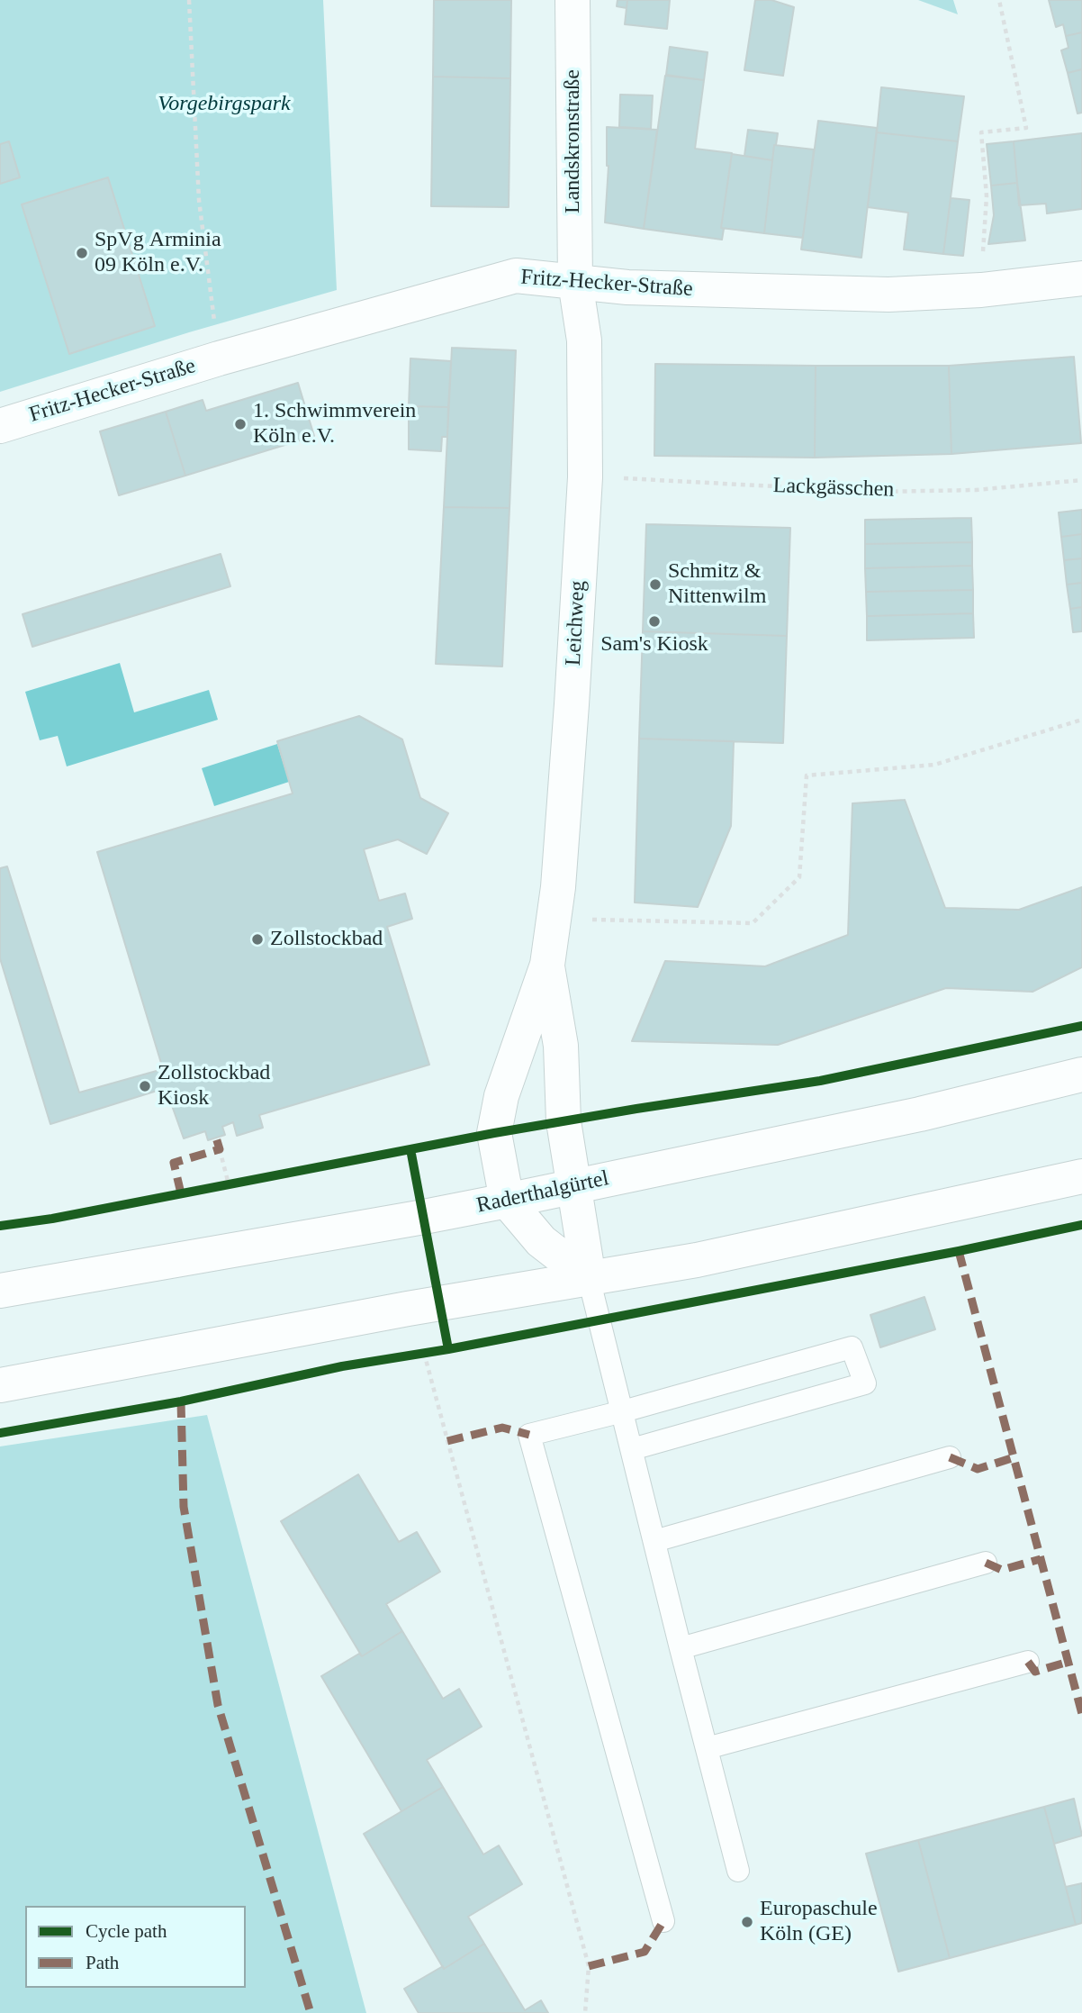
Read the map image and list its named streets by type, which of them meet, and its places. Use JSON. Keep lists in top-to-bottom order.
{
  "streets": {
    "street": [
      "Landskronstraße",
      "Fritz-Hecker-Straße",
      "Leichweg",
      "Raderthalgürtel"
    ],
    "path": ["Lackgässchen"]
  },
  "crossings": [
    ["Landskronstraße", "Fritz-Hecker-Straße"],
    ["Landskronstraße", "Leichweg"],
    ["Fritz-Hecker-Straße", "Leichweg"],
    ["Lackgässchen", "Leichweg"],
    ["Leichweg", "Raderthalgürtel"]
  ],
  "parks": ["Vorgebirgspark"],
  "places": [
    "SpVg Arminia 09 Köln e.V.",
    "1. Schwimmverein Köln e.V.",
    "Schmitz & Nittenwilm",
    "Sam's Kiosk",
    "Zollstockbad",
    "Zollstockbad Kiosk",
    "Europaschule Köln (GE)"
  ],
  "legend": ["Cycle path", "Path"]
}
